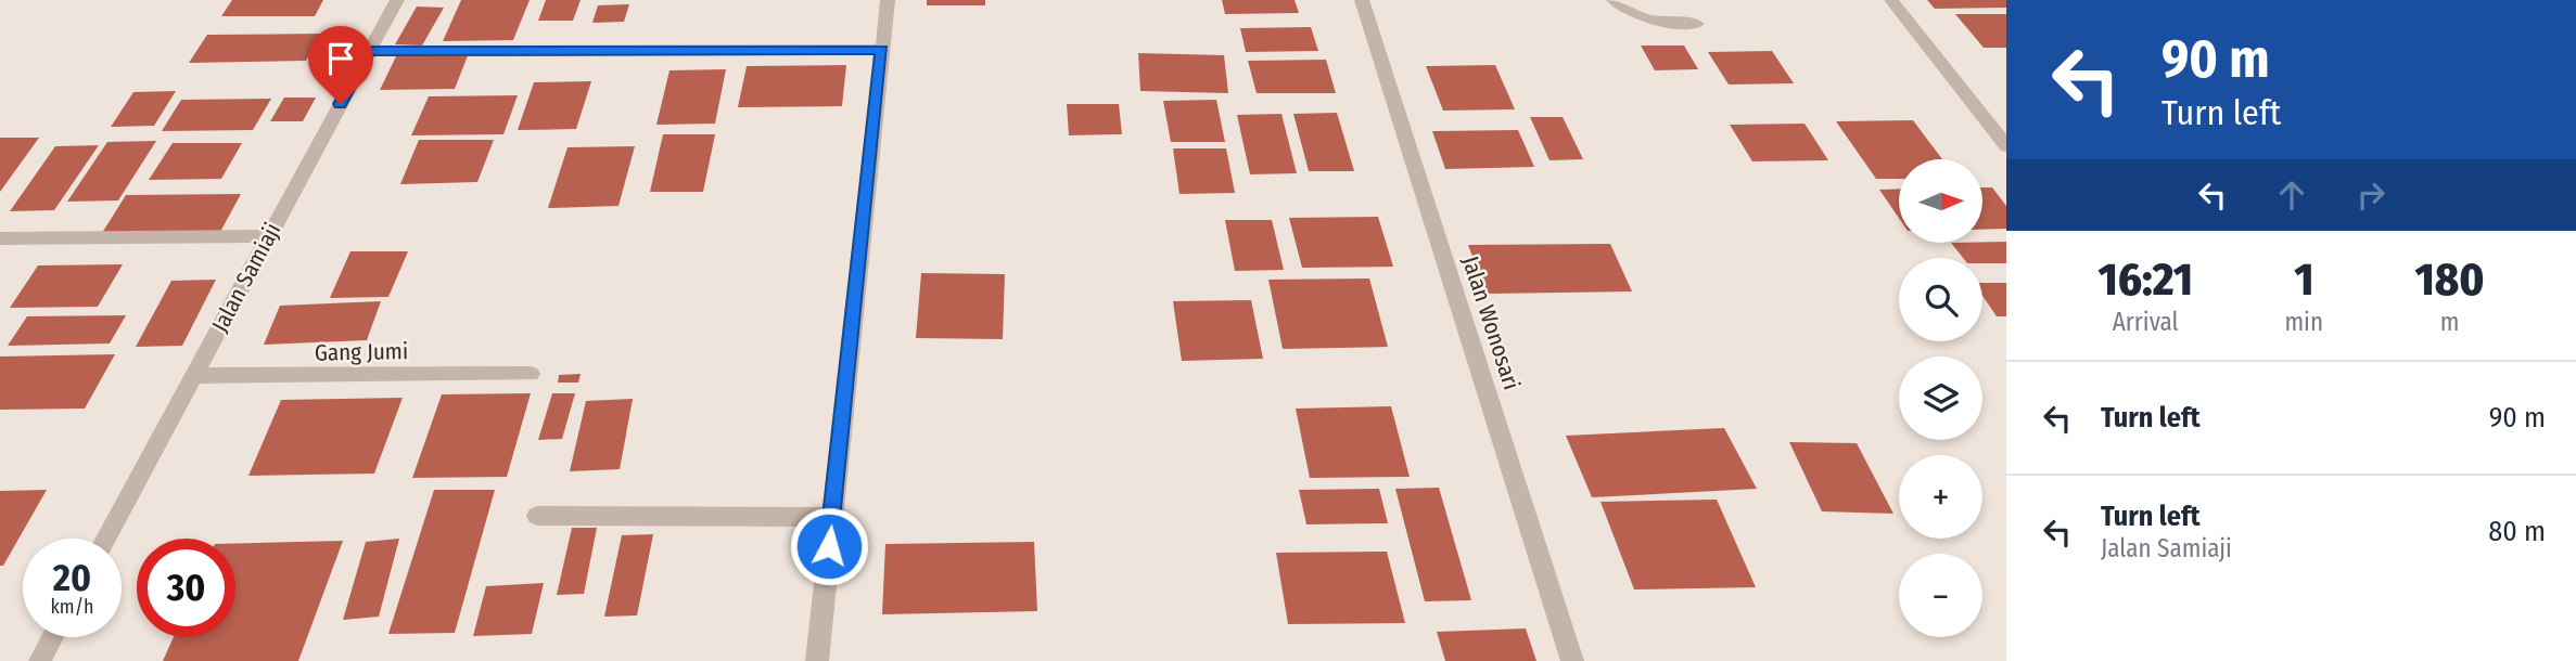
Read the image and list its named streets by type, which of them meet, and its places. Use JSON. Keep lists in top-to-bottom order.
{
  "streets": {
    "street": ["Jalan Samiaji", "Jalan Wonosari", "Gang Jumi"]
  },
  "crossings": [
    ["Jalan Samiaji", "Gang Jumi"]
  ],
  "north": "right",
  "page": {
    "turn": ["90 m", "Turn left"],
    "map_buttons": ["+", "−"],
    "eta": [
      "16:21",
      "Arrival",
      "1",
      "min",
      "180",
      "m"
    ],
    "list": [
      {
        "name": "Turn left",
        "value": "90 m"
      },
      {
        "name": "Turn left",
        "note": "Jalan Samiaji",
        "value": "80 m"
      }
    ],
    "speed": "20 km/h",
    "limit": "30"
  }
}
